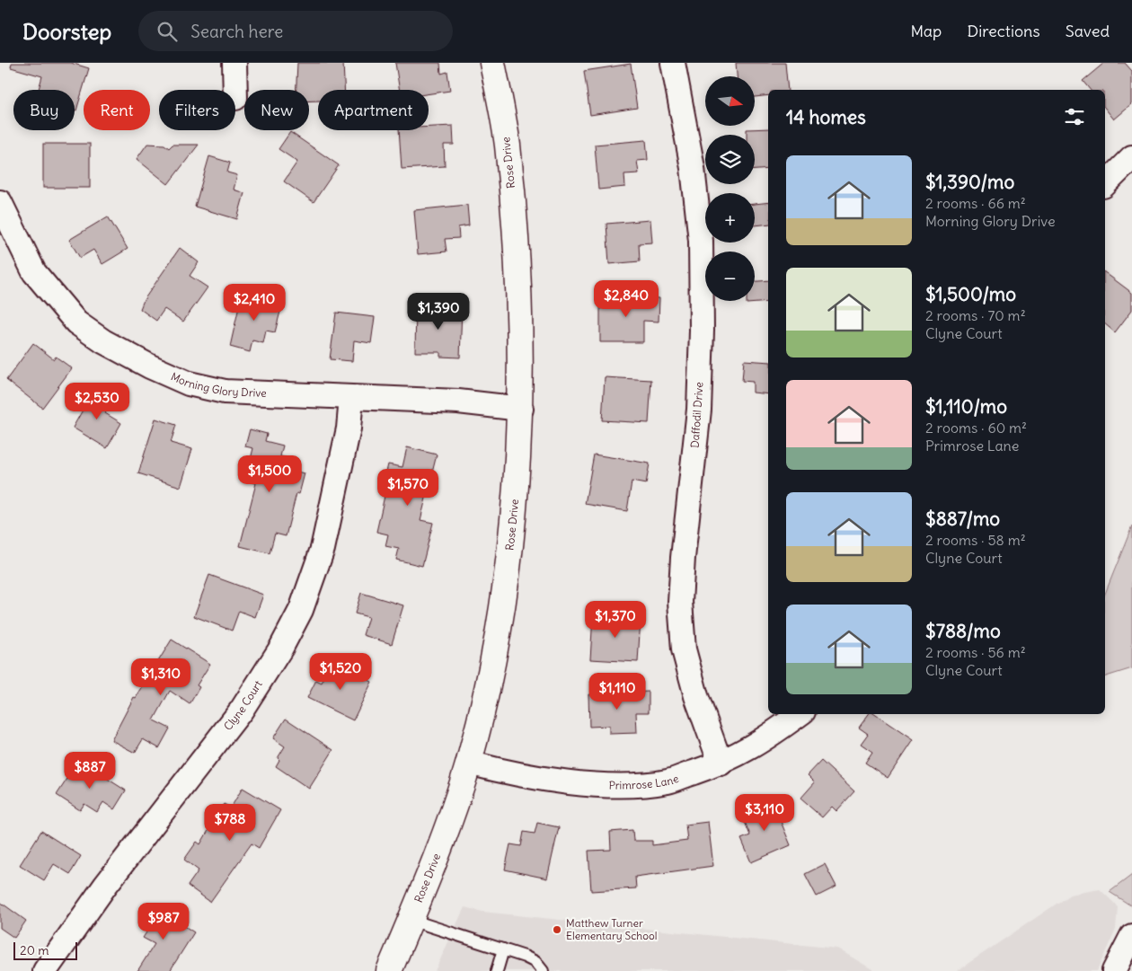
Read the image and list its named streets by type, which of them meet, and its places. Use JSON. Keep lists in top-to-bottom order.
{
  "streets": {
    "main road": ["Rose Drive"],
    "street": [
      "Morning Glory Drive",
      "Daffodil Drive",
      "Clyne Court",
      "Primrose Lane"
    ]
  },
  "crossings": [
    ["Rose Drive", "Morning Glory Drive"],
    ["Rose Drive", "Primrose Lane"],
    ["Morning Glory Drive", "Clyne Court"],
    ["Daffodil Drive", "Primrose Lane"]
  ],
  "places": ["Matthew Turner Elementary School"],
  "scale_bar": "20 m",
  "north": "right",
  "page": {
    "header": "Doorstep",
    "search": "Search here",
    "nav": ["Map", "Directions", "Saved"],
    "map_buttons": ["+", "−"],
    "chip": [
      "Buy",
      "Rent",
      "Filters",
      "New",
      "Apartment"
    ],
    "heading": "14 homes",
    "list": [
      {
        "name": "$1,390/mo",
        "note": "2 rooms · 66 m² · Morning Glory Drive"
      },
      {
        "name": "$1,500/mo",
        "note": "2 rooms · 70 m² · Clyne Court"
      },
      {
        "name": "$1,110/mo",
        "note": "2 rooms · 60 m² · Primrose Lane"
      },
      {
        "name": "$887/mo",
        "note": "2 rooms · 58 m² · Clyne Court"
      },
      {
        "name": "$788/mo",
        "note": "2 rooms · 56 m² · Clyne Court"
      }
    ],
    "price": [
      "$2,840",
      "$2,410",
      "$1,390",
      "$2,530",
      "$1,500",
      "$1,570",
      "$1,370",
      "$1,520",
      "$1,310",
      "$1,110",
      "$887",
      "$3,110",
      "$788",
      "$987"
    ],
    "scale": "20 m"
  }
}
